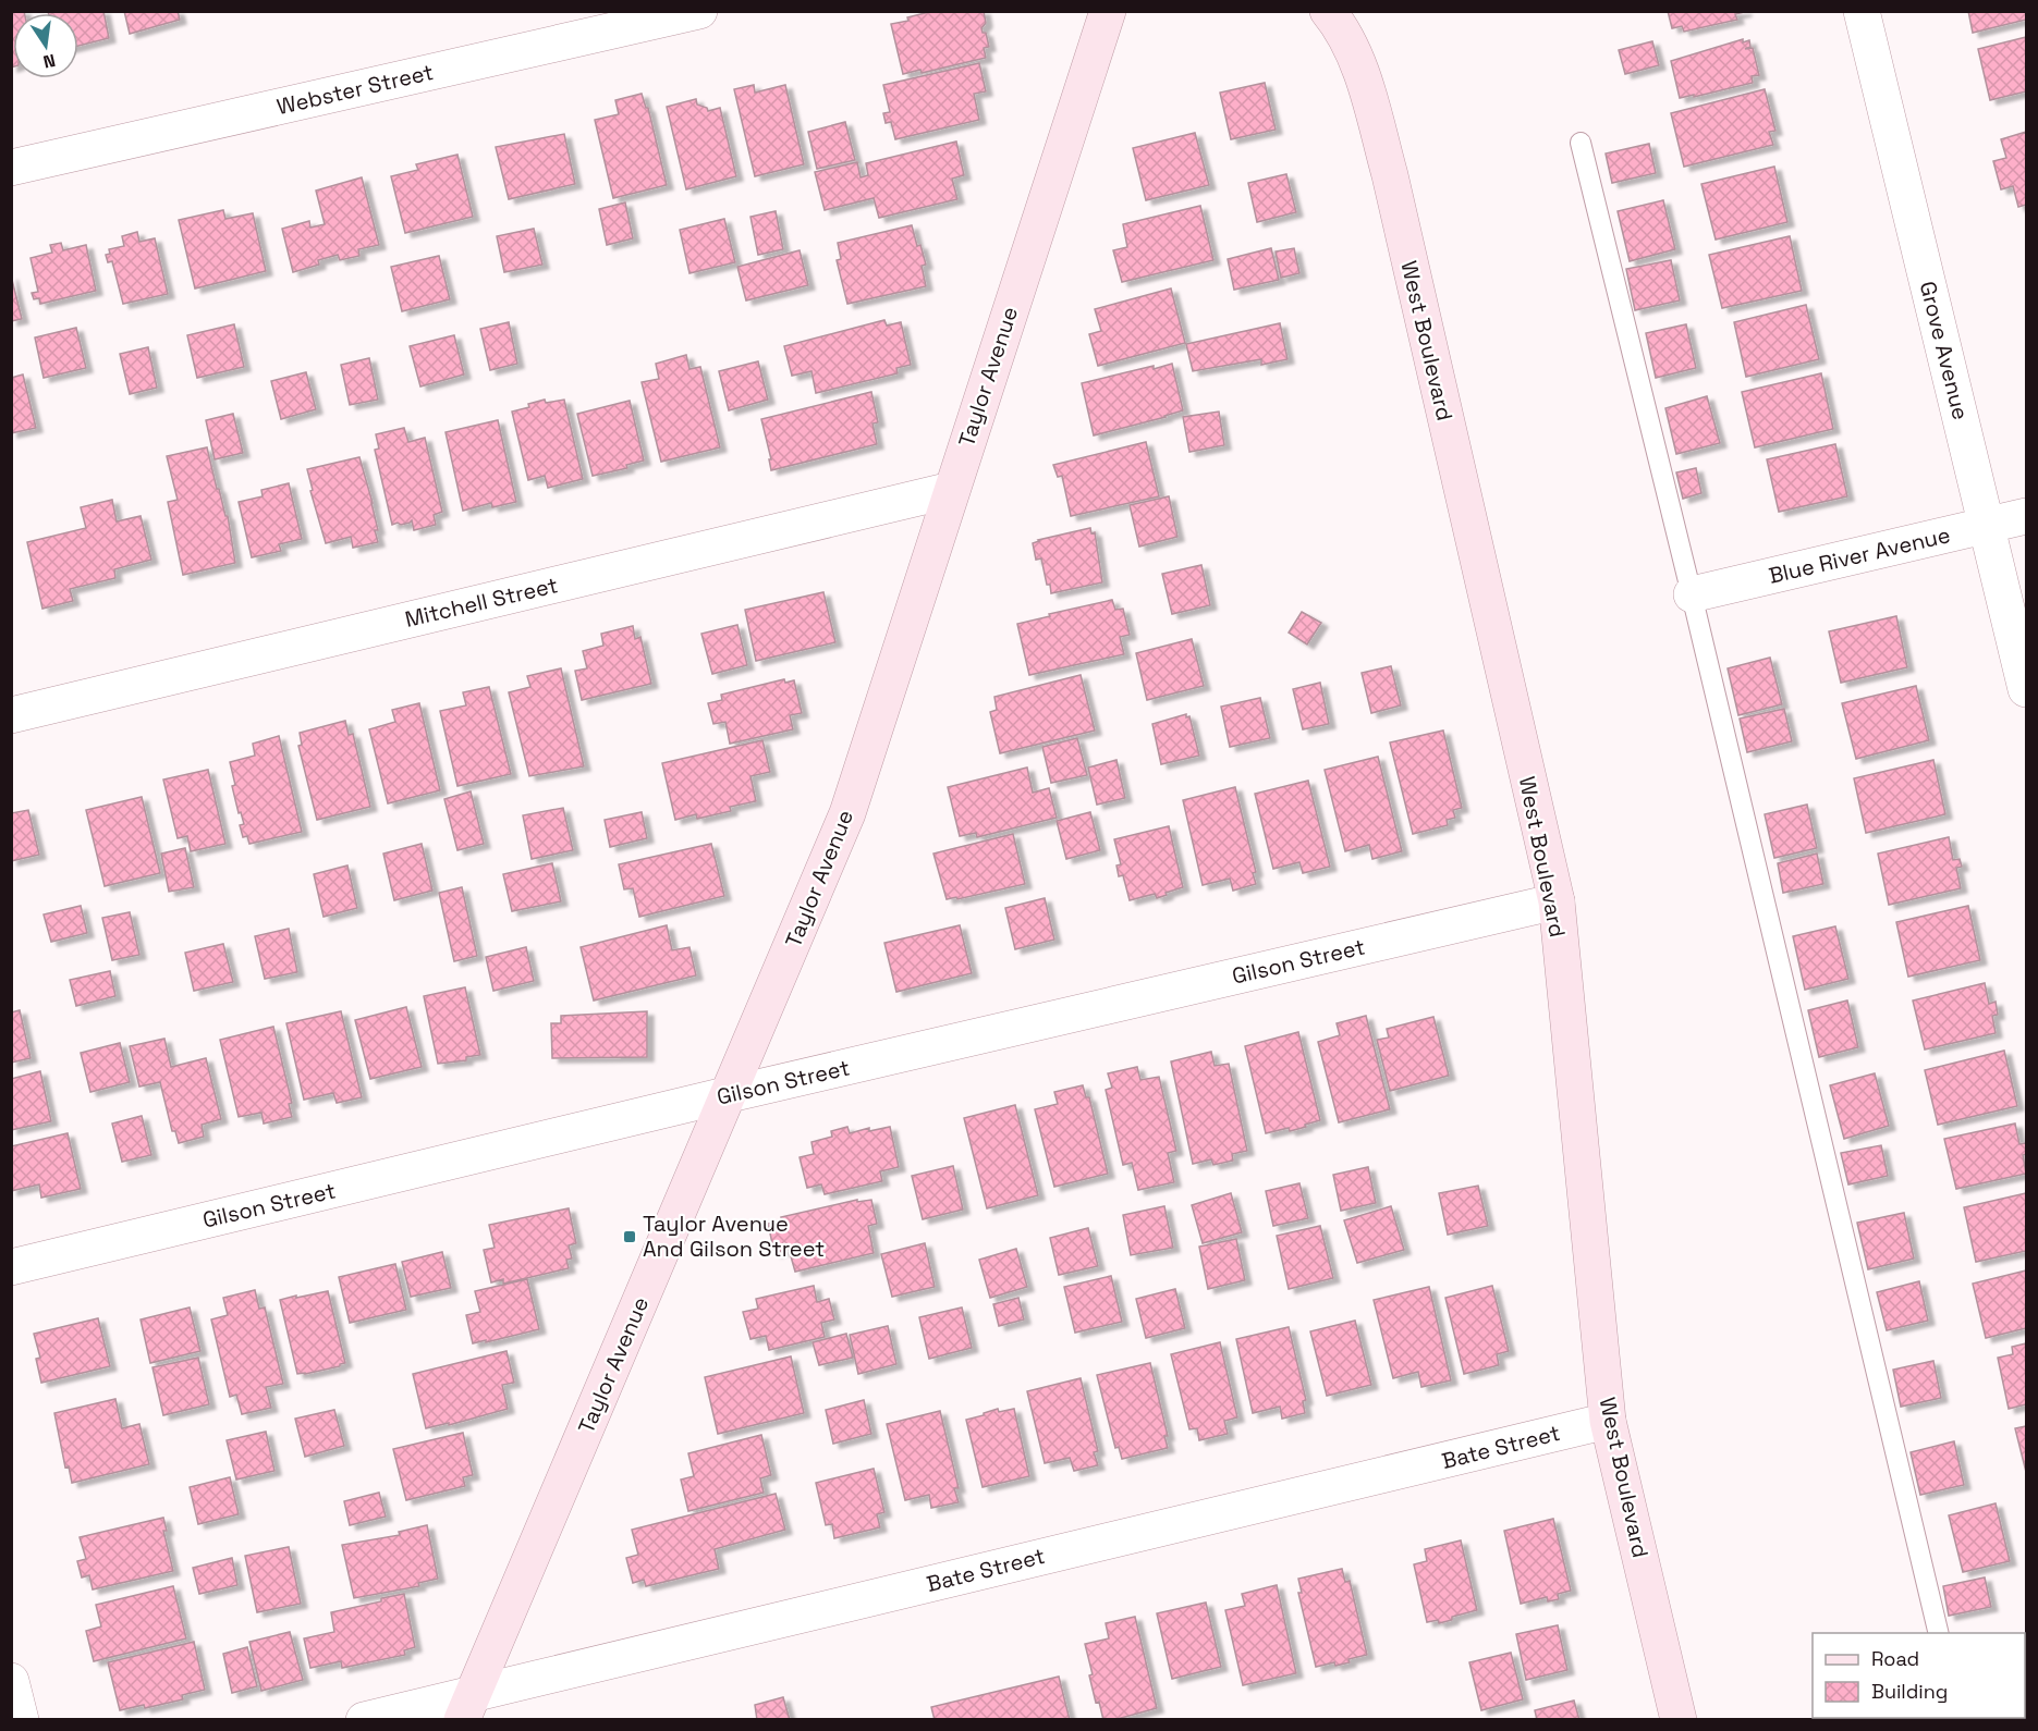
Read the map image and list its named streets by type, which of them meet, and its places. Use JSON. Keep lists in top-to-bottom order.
{
  "streets": {
    "street": [
      "Webster Street",
      "West Boulevard",
      "Grove Avenue",
      "Taylor Avenue",
      "Blue River Avenue",
      "Mitchell Street",
      "Gilson Street",
      "Bate Street"
    ]
  },
  "crossings": [
    ["West Boulevard", "Gilson Street"],
    ["West Boulevard", "Bate Street"],
    ["Grove Avenue", "Blue River Avenue"],
    ["Taylor Avenue", "Mitchell Street"],
    ["Taylor Avenue", "Gilson Street"],
    ["Taylor Avenue", "Bate Street"]
  ],
  "places": {
    "transit": ["Taylor Avenue And Gilson Street"]
  },
  "legend": ["Road", "Building"],
  "north": "bottom"
}
